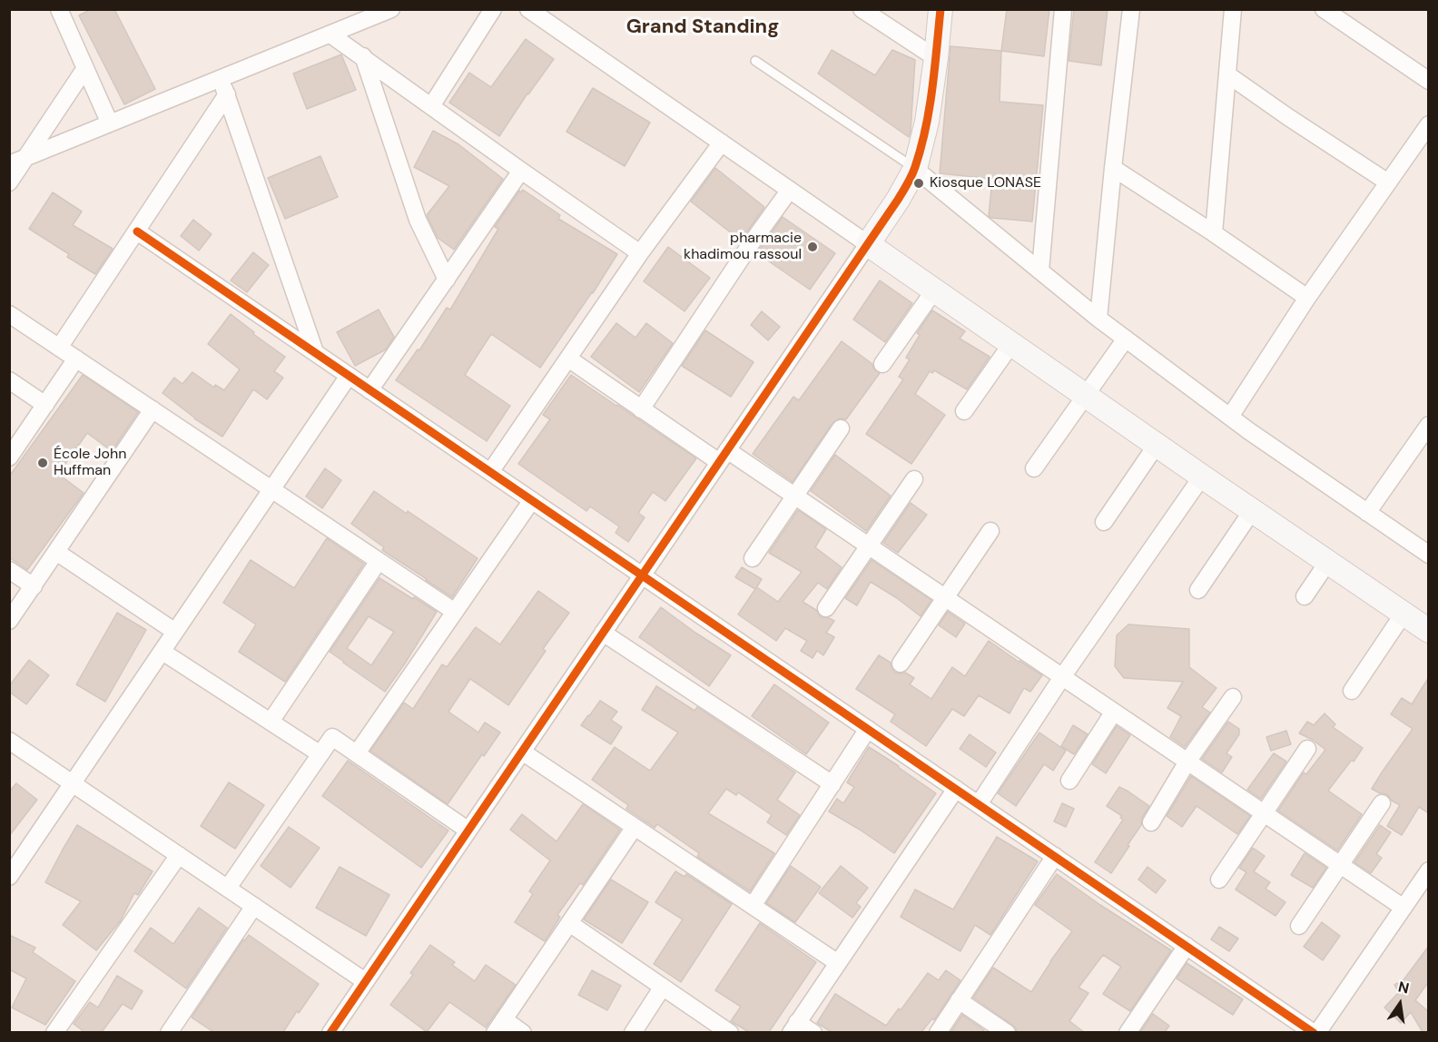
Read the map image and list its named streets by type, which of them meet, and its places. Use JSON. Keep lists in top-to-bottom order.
{
  "districts": ["Grand Standing"],
  "places": ["Kiosque LONASE", "pharmacie khadimou rassoul", "École John Huffman"],
  "north": "top"
}
